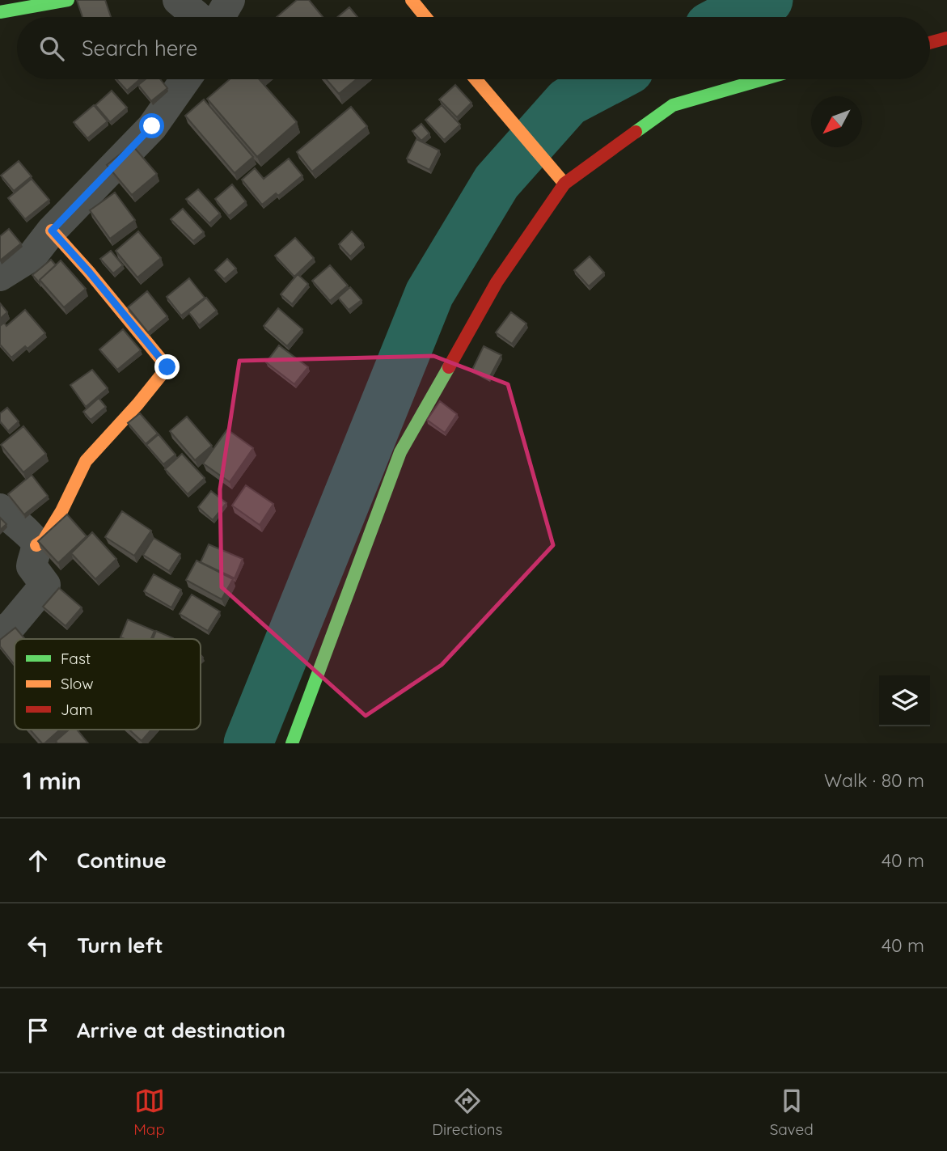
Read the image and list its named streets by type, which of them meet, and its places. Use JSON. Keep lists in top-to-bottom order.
{
  "legend": ["Fast", "Slow", "Jam"],
  "north": "bottom left",
  "page": {
    "search": "Search here",
    "heading": ["1 min", "Walk · 80 m"],
    "list": [
      ["Continue", "40 m"],
      ["Turn left", "40 m"],
      "Arrive at destination"
    ],
    "nav": ["Map", "Directions", "Saved"]
  }
}
